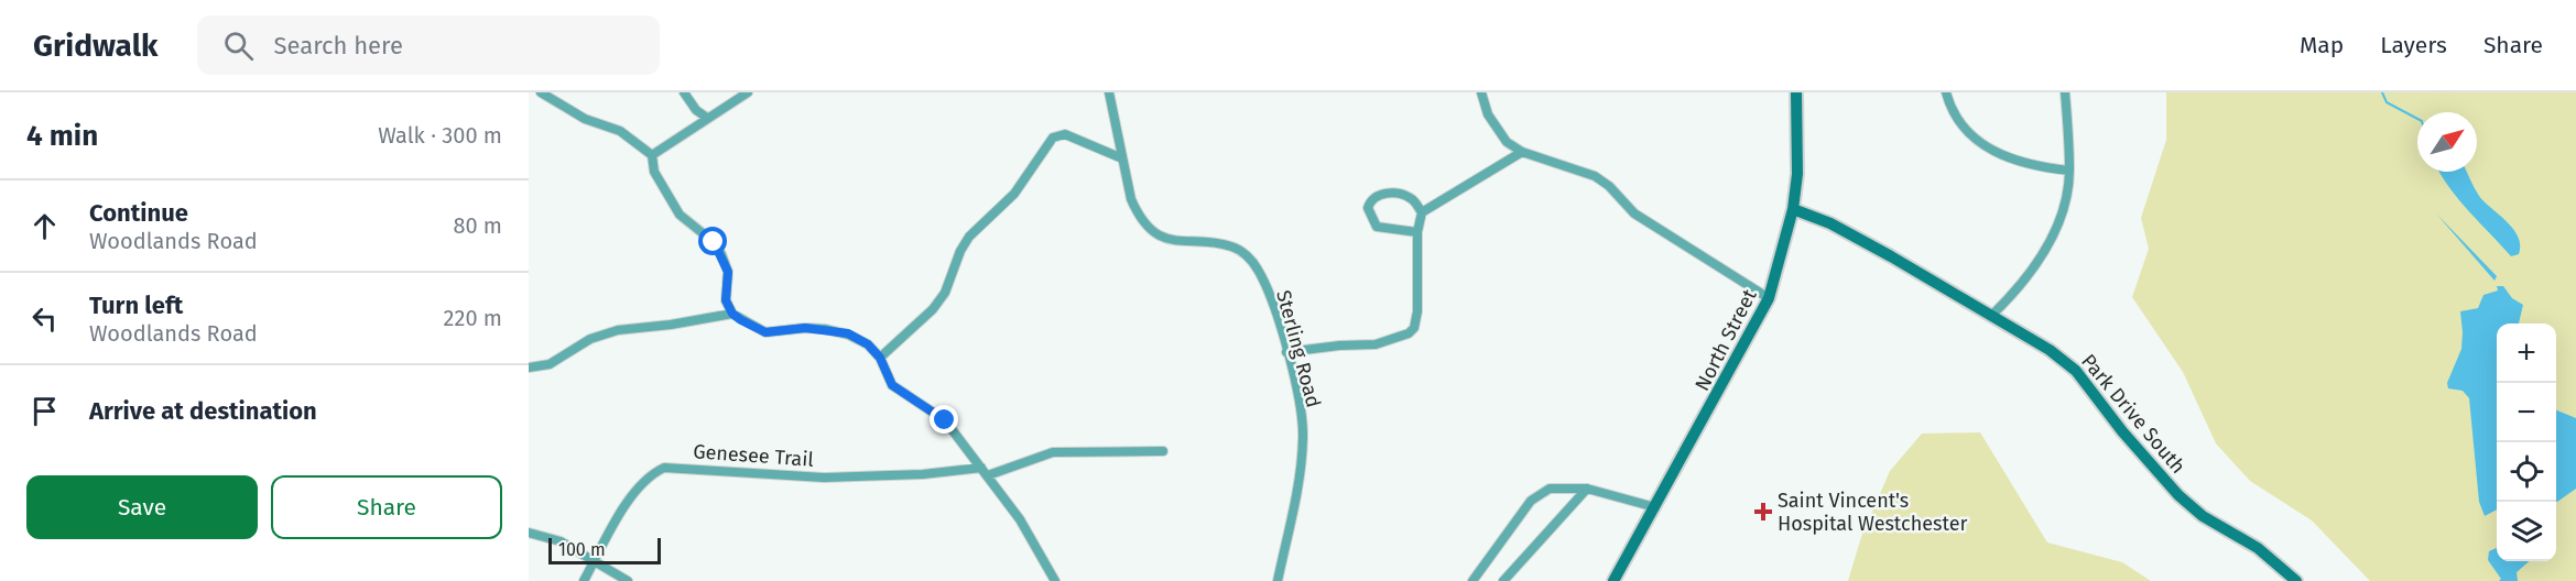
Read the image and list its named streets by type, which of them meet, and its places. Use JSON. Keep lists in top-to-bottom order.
{
  "streets": {
    "street": [
      "North Street",
      "Sterling Road",
      "Park Drive South",
      "Genesee Trail"
    ]
  },
  "crossings": [
    ["North Street", "Park Drive South"]
  ],
  "places": {
    "health": ["Saint Vincent's Hospital Westchester"]
  },
  "scale_bar": "100 m",
  "north": "top right",
  "page": {
    "header": "Gridwalk",
    "search": "Search here",
    "nav": ["Map", "Layers", "Share"],
    "heading": ["4 min", "Walk · 300 m"],
    "list": [
      ["Continue", "Woodlands Road", "80 m"],
      ["Turn left", "Woodlands Road", "220 m"],
      "Arrive at destination"
    ],
    "map_buttons": ["+", "−"],
    "buttons": ["Save", "Share"],
    "scale": "100 m"
  }
}
